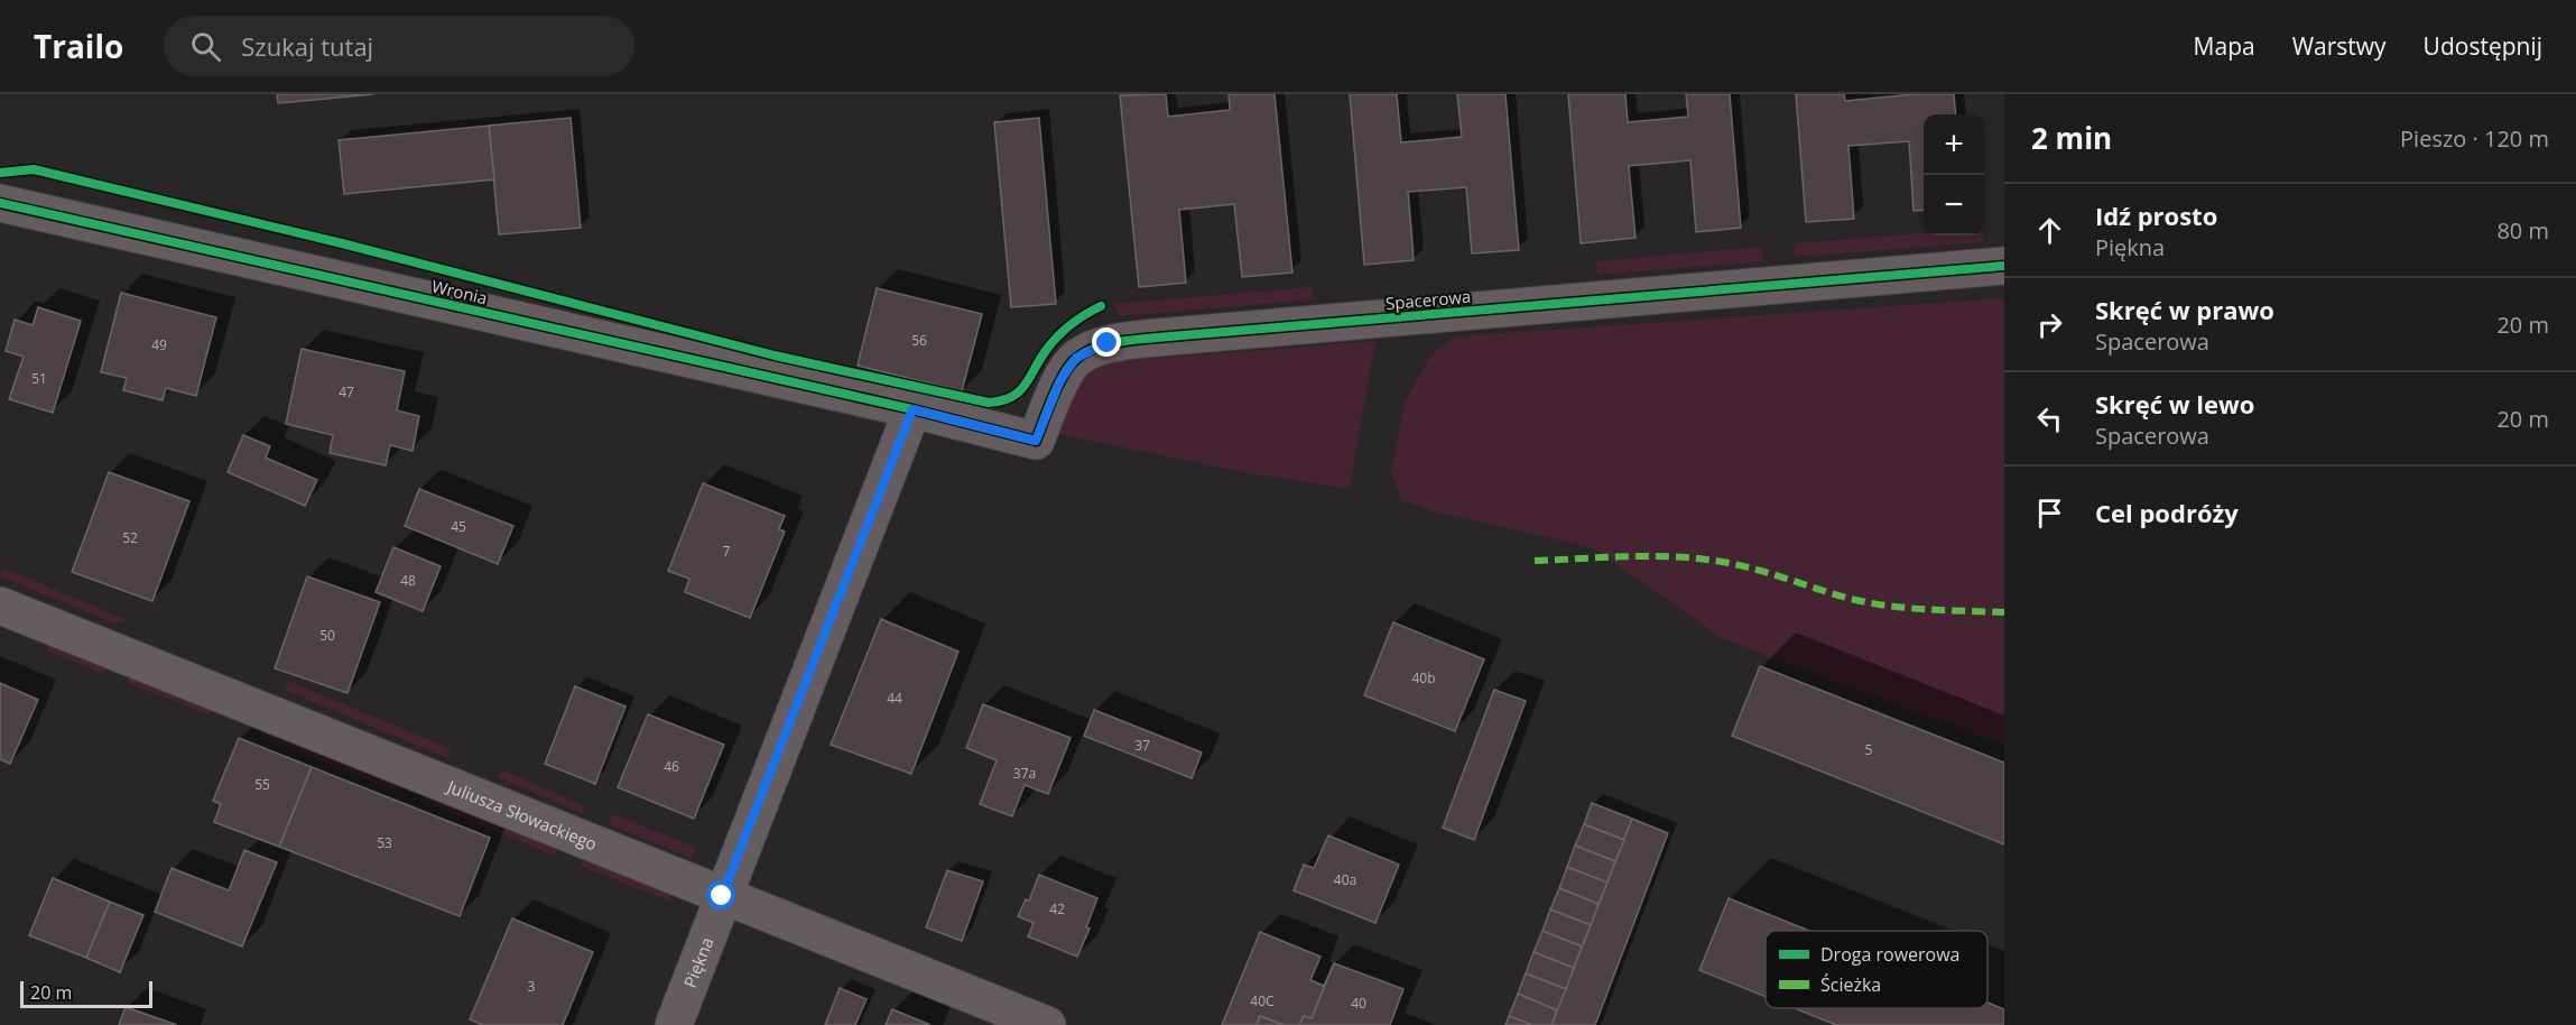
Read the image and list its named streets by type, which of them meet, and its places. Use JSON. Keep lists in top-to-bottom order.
{
  "streets": {
    "street": [
      "Wronia",
      "Spacerowa",
      "Juliusza Słowackiego",
      "Piękna"
    ]
  },
  "crossings": [
    ["Wronia", "Spacerowa"],
    ["Wronia", "Piękna"],
    ["Spacerowa", "Piękna"],
    ["Juliusza Słowackiego", "Piękna"]
  ],
  "house_numbers": [
    "56",
    "49",
    "51",
    "47",
    "45",
    "52",
    "7",
    "48",
    "50",
    "40b",
    "44",
    "37",
    "5",
    "46",
    "37a",
    "55",
    "53",
    "40a",
    "42",
    "3",
    "40C",
    "40"
  ],
  "legend": ["Droga rowerowa", "Ścieżka"],
  "scale_bar": "20 m",
  "page": {
    "header": "Trailo",
    "search": "Szukaj tutaj",
    "nav": ["Mapa", "Warstwy", "Udostępnij"],
    "heading": ["2 min", "Pieszo · 120 m"],
    "map_buttons": ["+", "−"],
    "list": [
      ["Idź prosto", "Piękna", "80 m"],
      ["Skręć w prawo", "Spacerowa", "20 m"],
      ["Skręć w lewo", "Spacerowa", "20 m"],
      "Cel podróży"
    ],
    "scale": "20 m"
  }
}
